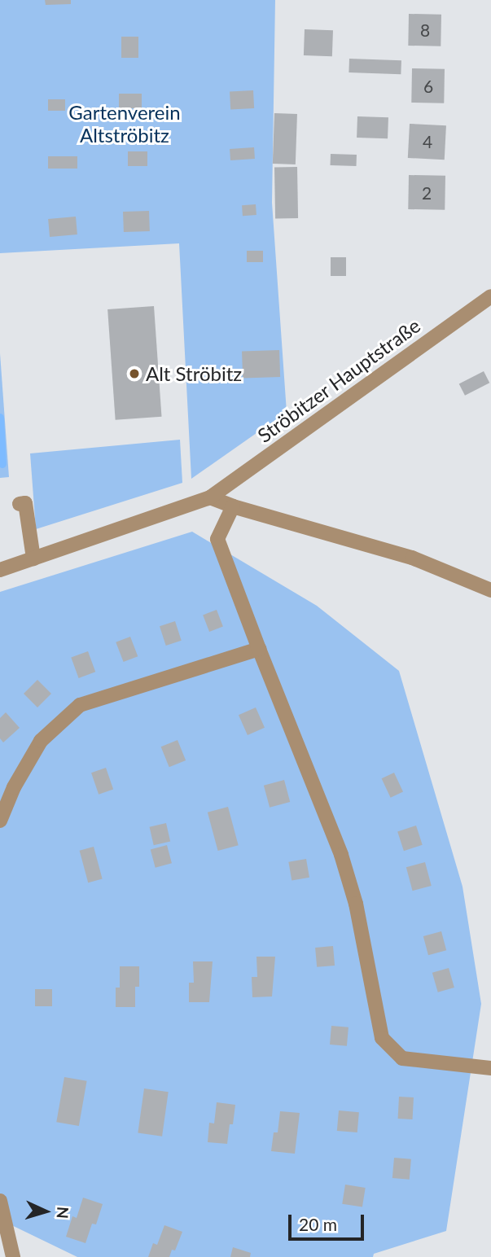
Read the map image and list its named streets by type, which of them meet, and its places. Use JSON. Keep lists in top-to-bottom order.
{
  "streets": {
    "street": ["Ströbitzer Hauptstraße"]
  },
  "parks": ["Gartenverein Altströbitz"],
  "places": ["Alt Ströbitz"],
  "house_numbers": [
    "8",
    "6",
    "4",
    "2"
  ],
  "scale_bar": "20 m",
  "north": "right"
}
